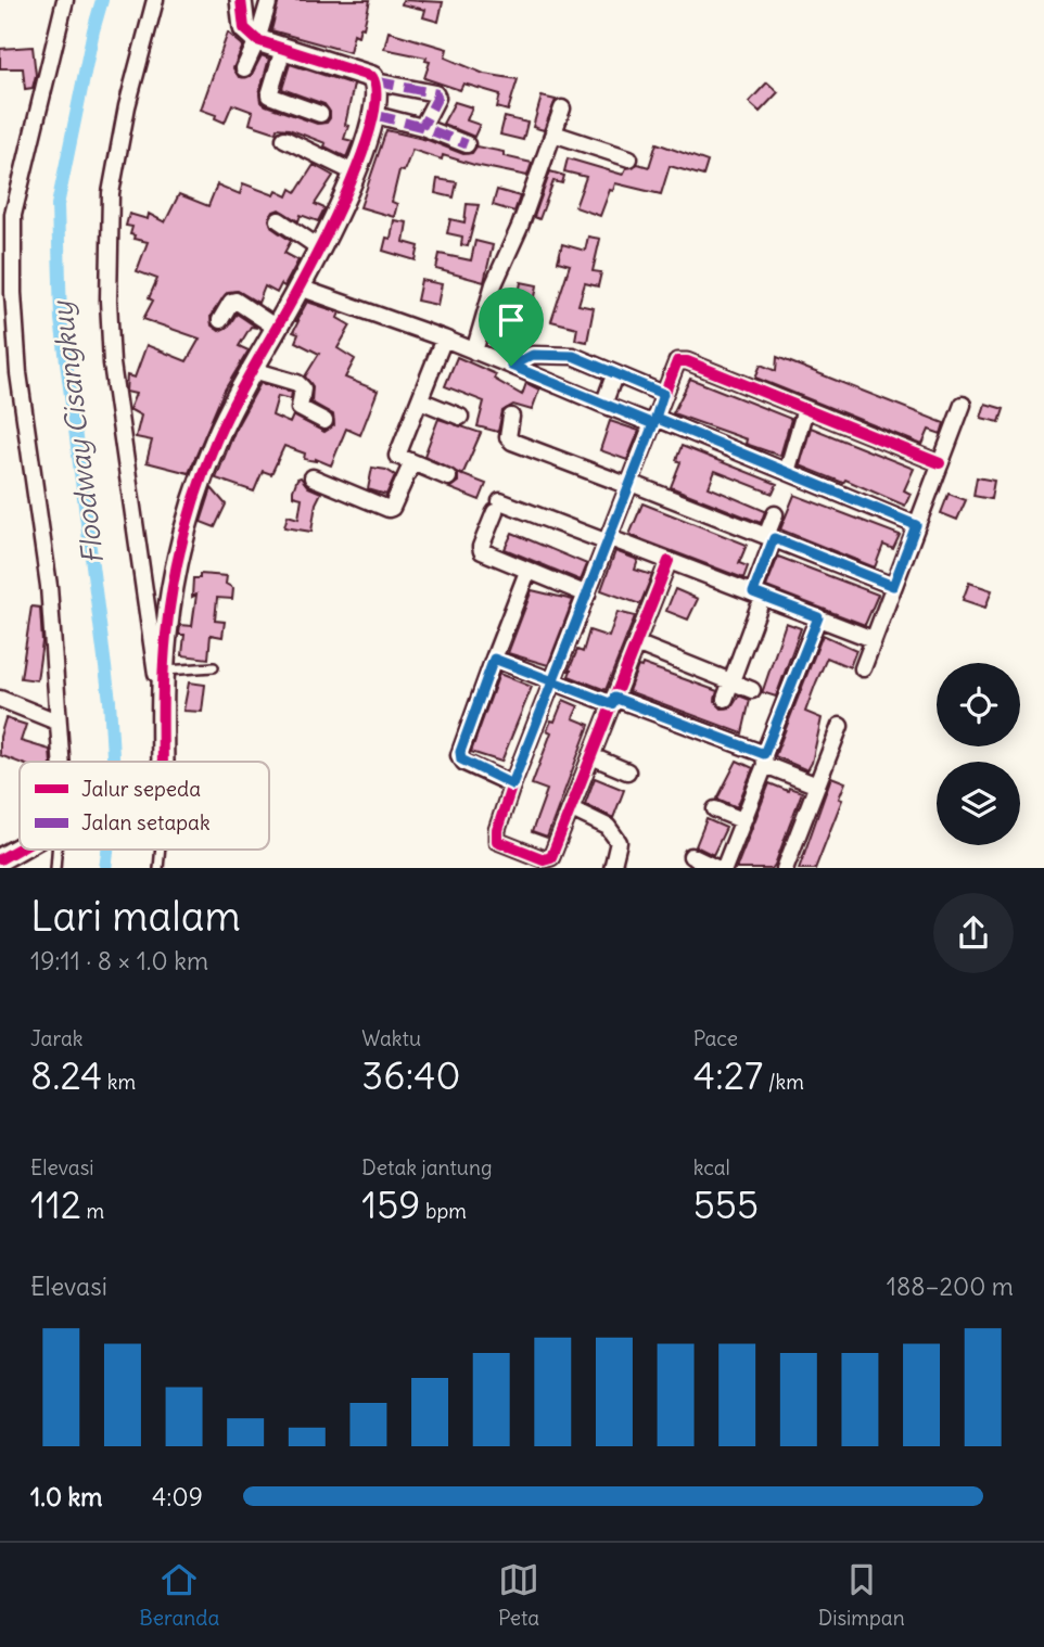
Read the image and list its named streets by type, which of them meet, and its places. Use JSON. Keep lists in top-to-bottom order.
{
  "water": ["Floodway Cisangkuy"],
  "legend": ["Jalur sepeda", "Jalan setapak"],
  "page": {
    "heading": ["Lari malam", "19:11 · 8 × 1.0 km"],
    "stats": [
      ["Jarak", "8.24 km"],
      ["Waktu", "36:40"],
      ["Pace", "4:27 /km"],
      ["Elevasi", "112 m"],
      ["Detak jantung", "159 bpm"],
      ["kcal", "555"]
    ],
    "chart": ["Elevasi", "188–200 m"],
    "list": [
      {
        "name": "1.0 km",
        "note": "4:09"
      }
    ],
    "tabs": ["Beranda", "Peta", "Disimpan"]
  }
}
